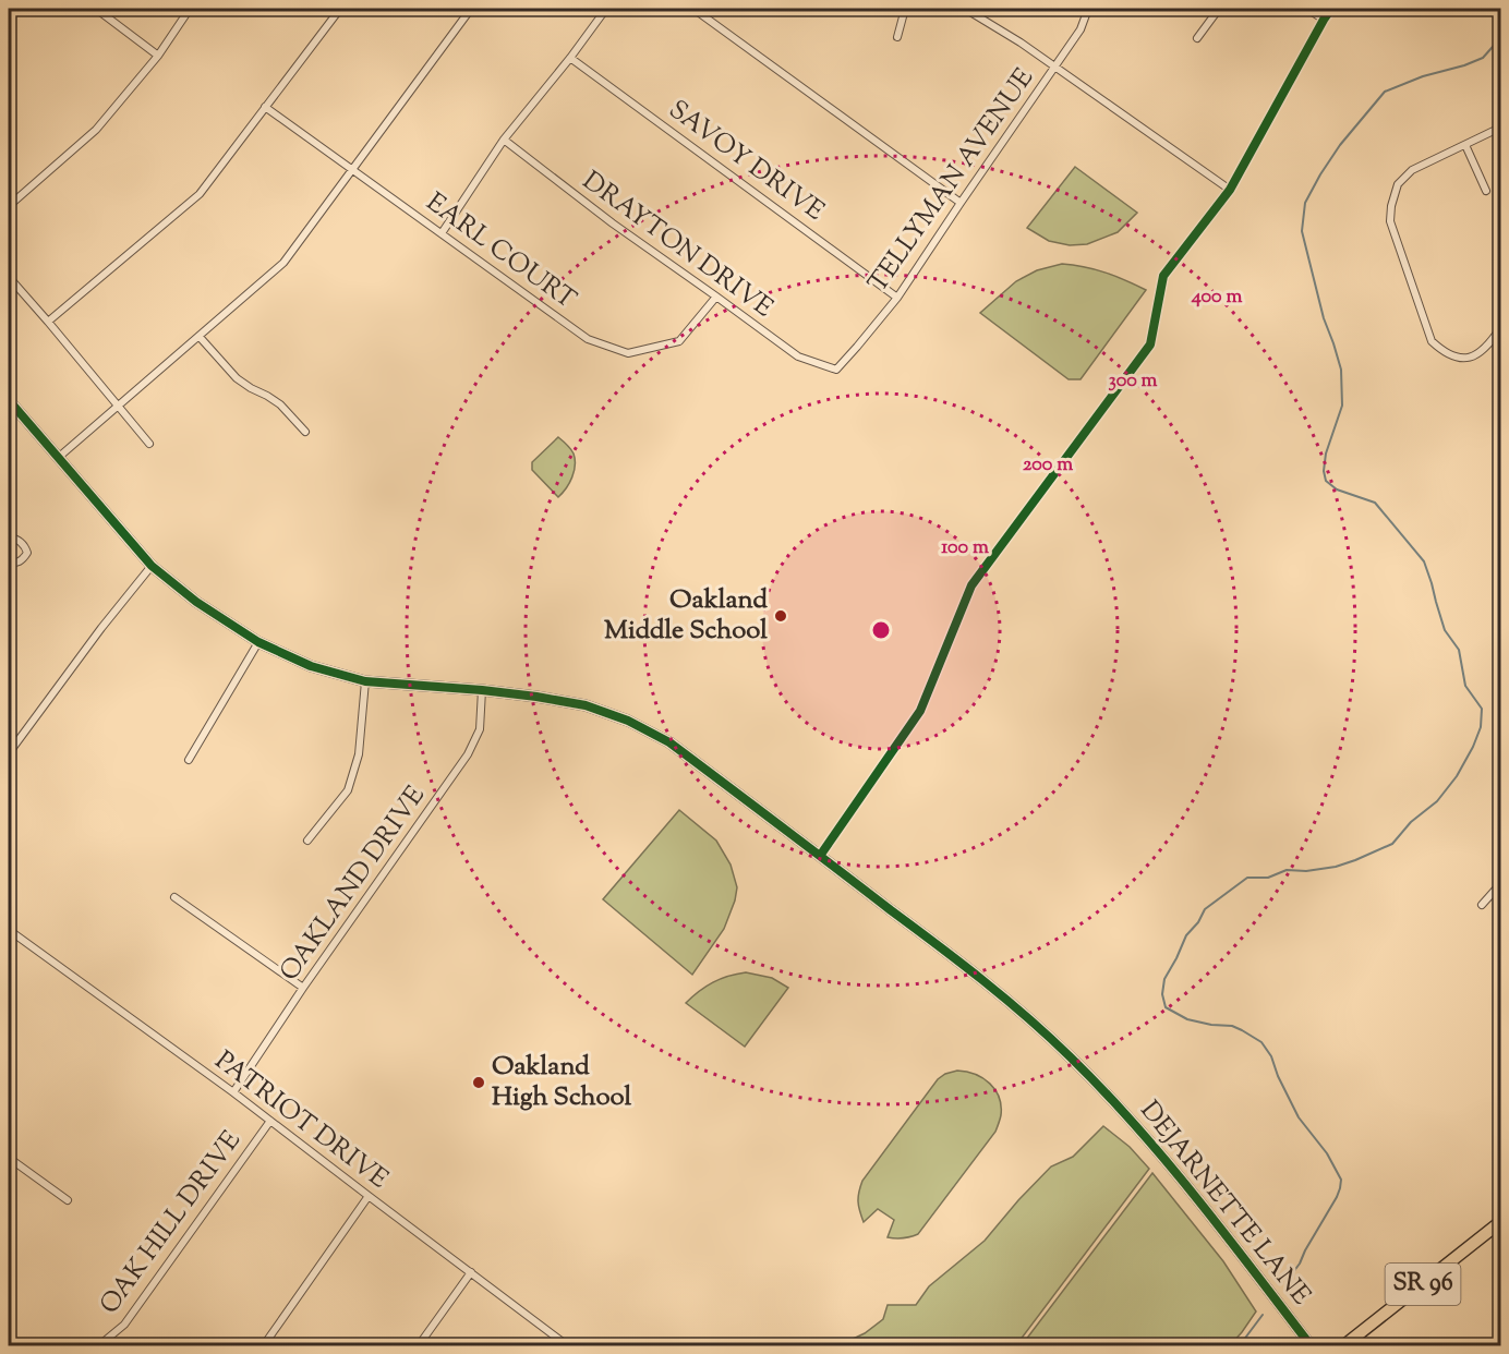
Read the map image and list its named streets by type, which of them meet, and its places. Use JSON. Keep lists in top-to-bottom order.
{
  "streets": {
    "main road": ["DEJARNETTE LANE", "SR 96"],
    "street": [
      "SAVOY DRIVE",
      "TELLYMAN AVENUE",
      "DRAYTON DRIVE",
      "EARL COURT",
      "OAKLAND DRIVE",
      "PATRIOT DRIVE",
      "OAK HILL DRIVE"
    ]
  },
  "crossings": [
    ["SAVOY DRIVE", "TELLYMAN AVENUE"],
    ["TELLYMAN AVENUE", "DRAYTON DRIVE"],
    ["DRAYTON DRIVE", "EARL COURT"],
    ["OAKLAND DRIVE", "PATRIOT DRIVE"],
    ["OAKLAND DRIVE", "DEJARNETTE LANE"],
    ["PATRIOT DRIVE", "OAK HILL DRIVE"]
  ],
  "places": ["Oakland Middle School", "Oakland High School"],
  "rings": [
    "400 m",
    "300 m",
    "200 m",
    "100 m"
  ]
}
